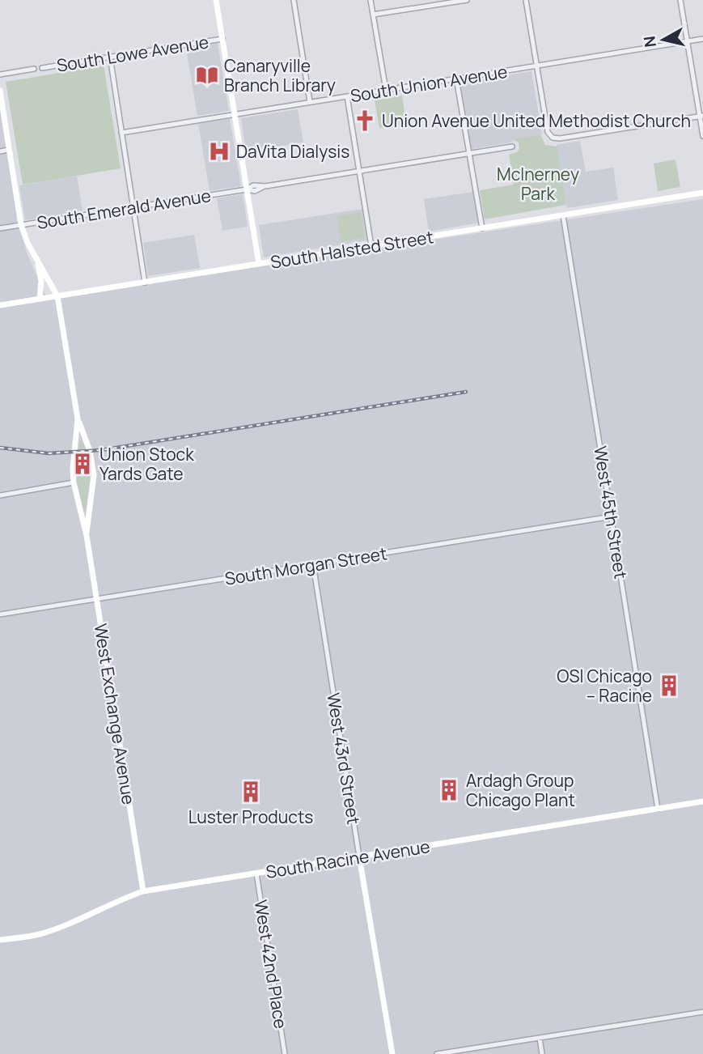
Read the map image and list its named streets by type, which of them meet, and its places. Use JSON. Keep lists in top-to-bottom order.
{
  "streets": {
    "street": [
      "South Lowe Avenue",
      "South Union Avenue",
      "South Emerald Avenue",
      "South Halsted Street",
      "West 45th Street",
      "South Morgan Street",
      "West Exchange Avenue",
      "West 43rd Street",
      "South Racine Avenue",
      "West 42nd Place"
    ]
  },
  "crossings": [
    ["South Emerald Avenue", "West Exchange Avenue"],
    ["South Halsted Street", "West 45th Street"],
    ["South Halsted Street", "West Exchange Avenue"],
    ["West 45th Street", "South Morgan Street"],
    ["West 45th Street", "South Racine Avenue"],
    ["South Morgan Street", "West Exchange Avenue"],
    ["South Morgan Street", "West 43rd Street"],
    ["West Exchange Avenue", "South Racine Avenue"],
    ["West 43rd Street", "South Racine Avenue"],
    ["South Racine Avenue", "West 42nd Place"]
  ],
  "parks": ["McInerney Park"],
  "places": {
    "library": ["Canaryville Branch Library"],
    "church": ["Union Avenue United Methodist Church"],
    "hospital": ["DaVita Dialysis"],
    "building": [
      "Union Stock Yards Gate",
      "OSI Chicago – Racine",
      "Ardagh Group Chicago Plant",
      "Luster Products"
    ]
  },
  "north": "left"
}
